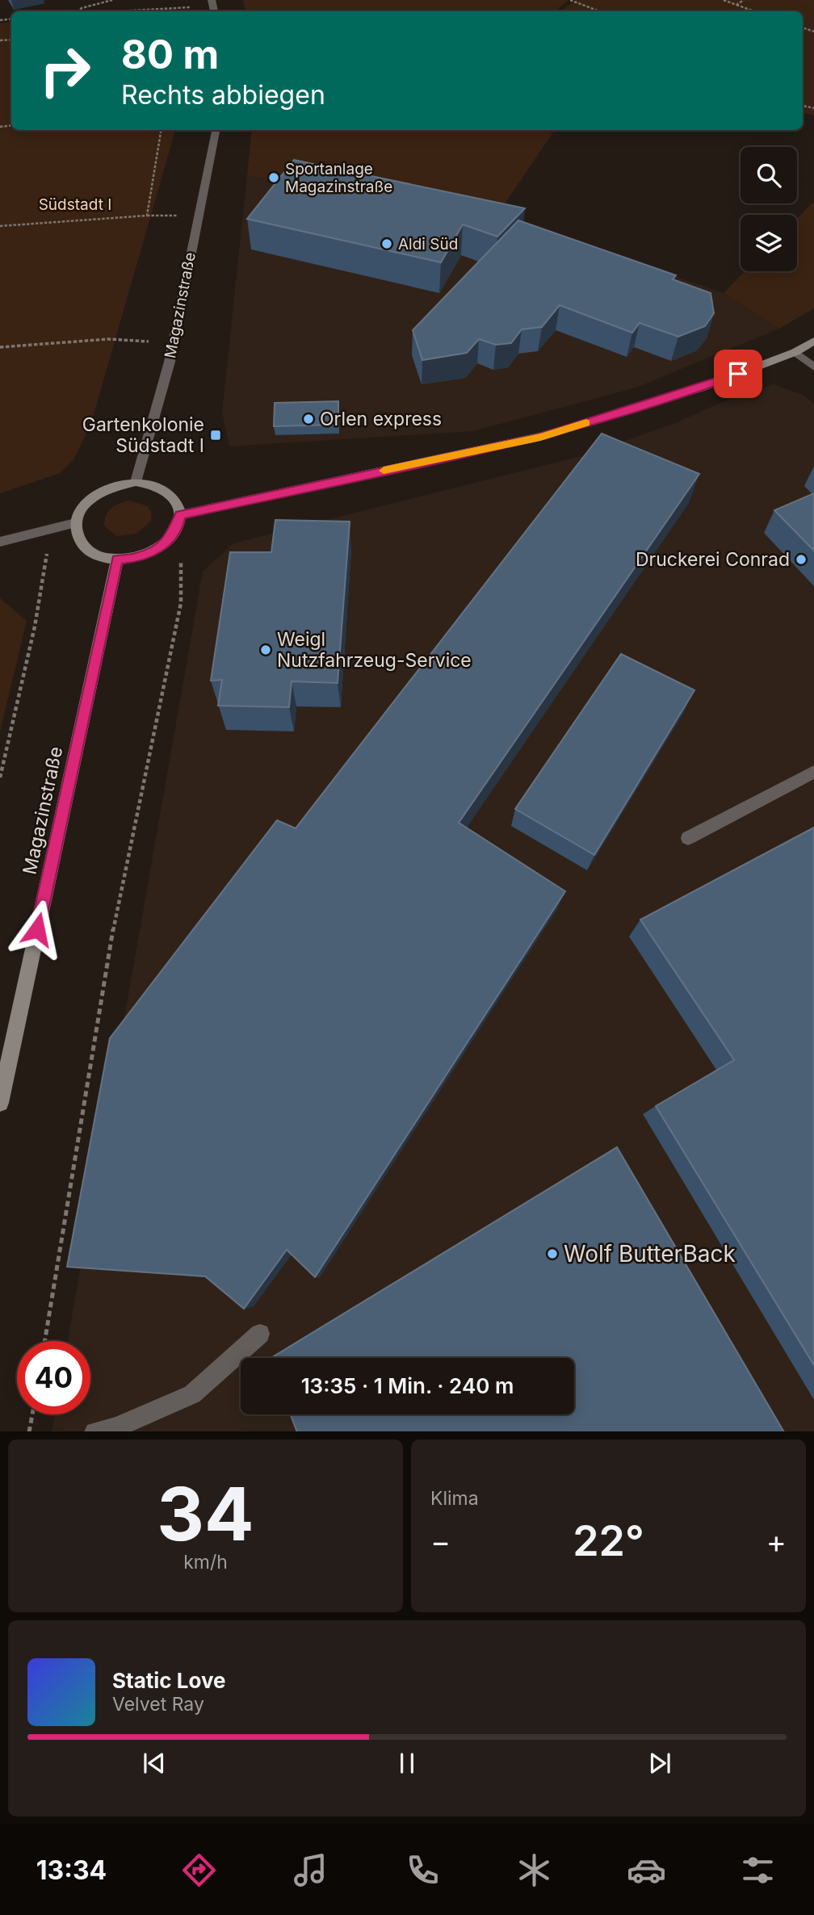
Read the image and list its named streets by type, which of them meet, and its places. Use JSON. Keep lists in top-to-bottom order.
{
  "streets": {
    "street": ["Magazinstraße"]
  },
  "parks": ["Südstadt I"],
  "places": {
    "other": [
      "Sportanlage Magazinstraße",
      "Aldi Süd",
      "Orlen express",
      "Druckerei Conrad",
      "Weigl Nutzfahrzeug-Service",
      "Wolf ButterBack"
    ],
    "transit": ["Gartenkolonie Südstadt I"]
  },
  "page": {
    "turn": ["80 m", "Rechts abbiegen"],
    "limit": "40",
    "trip": "13:35 · 1 Min. · 240 m",
    "tile": [
      ["34", "km/h"],
      "Klima"
    ],
    "heat": ["−", "22°", "+"],
    "song": ["Static Love", "Velvet Ray"],
    "tabs": "13:34"
  }
}
